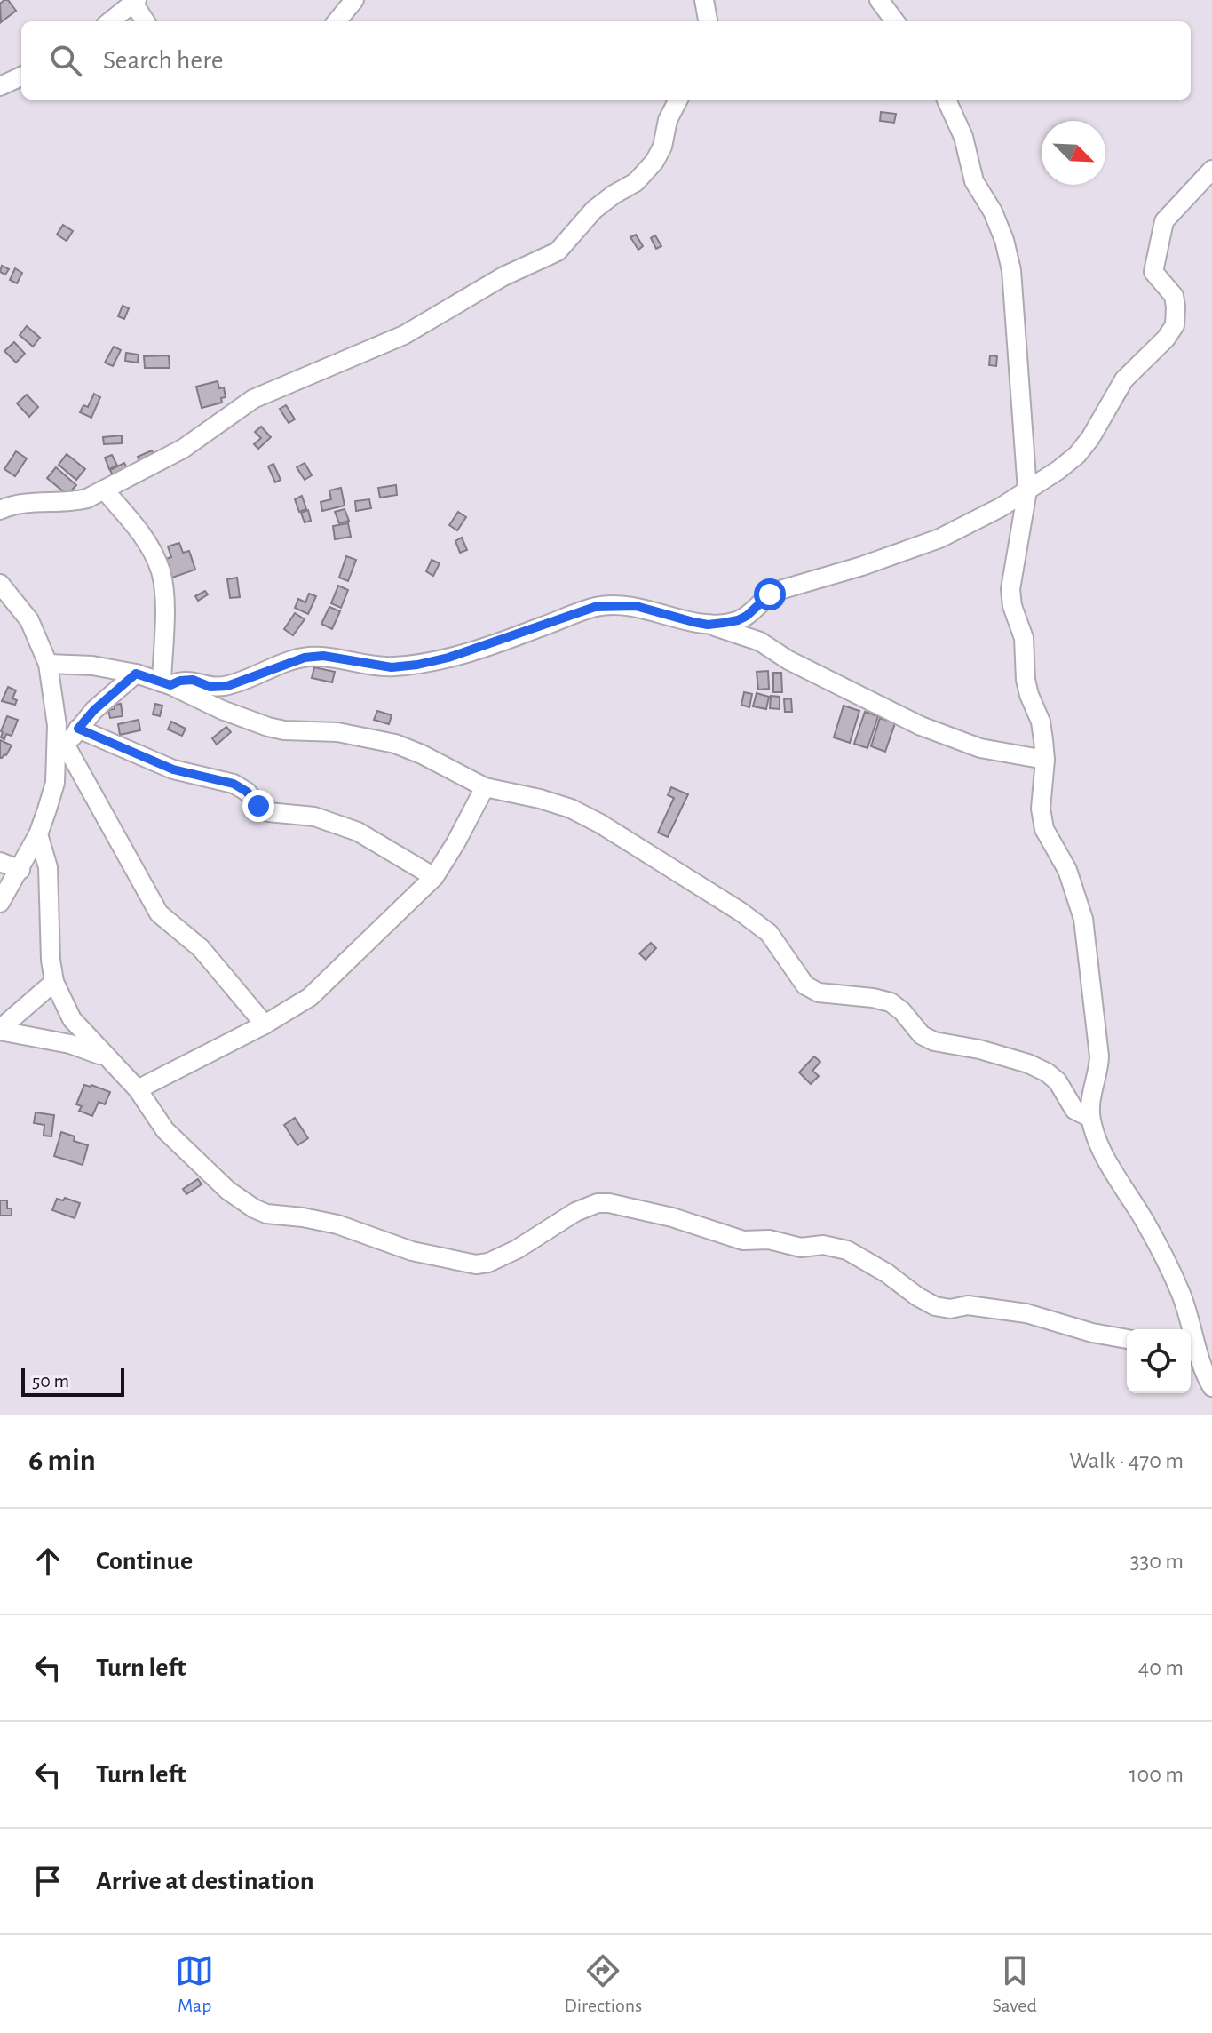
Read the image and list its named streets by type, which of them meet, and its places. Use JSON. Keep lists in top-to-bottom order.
{
  "scale_bar": "50 m",
  "north": "bottom right",
  "page": {
    "search": "Search here",
    "scale": "50 m",
    "heading": ["6 min", "Walk · 470 m"],
    "list": [
      ["Continue", "330 m"],
      ["Turn left", "40 m"],
      ["Turn left", "100 m"],
      "Arrive at destination"
    ],
    "nav": ["Map", "Directions", "Saved"]
  }
}
